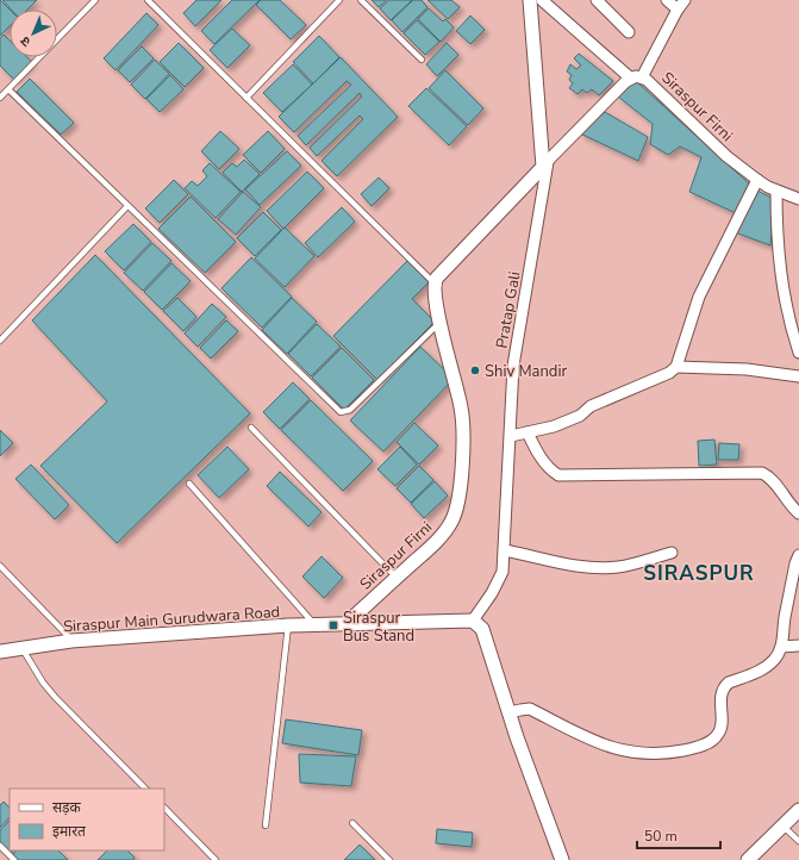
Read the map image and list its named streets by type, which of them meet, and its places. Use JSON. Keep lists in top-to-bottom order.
{
  "streets": {
    "street": ["Siraspur Firni", "Pratap Gali", "Siraspur Main Gurudwara Road"]
  },
  "crossings": [
    ["Siraspur Firni", "Siraspur Main Gurudwara Road"]
  ],
  "districts": ["SIRASPUR"],
  "places": {
    "other": ["Shiv Mandir"],
    "transit": ["Siraspur Bus Stand"]
  },
  "legend": ["सड़क", "इमारत"],
  "scale_bar": "50 m",
  "north": "bottom left"
}
